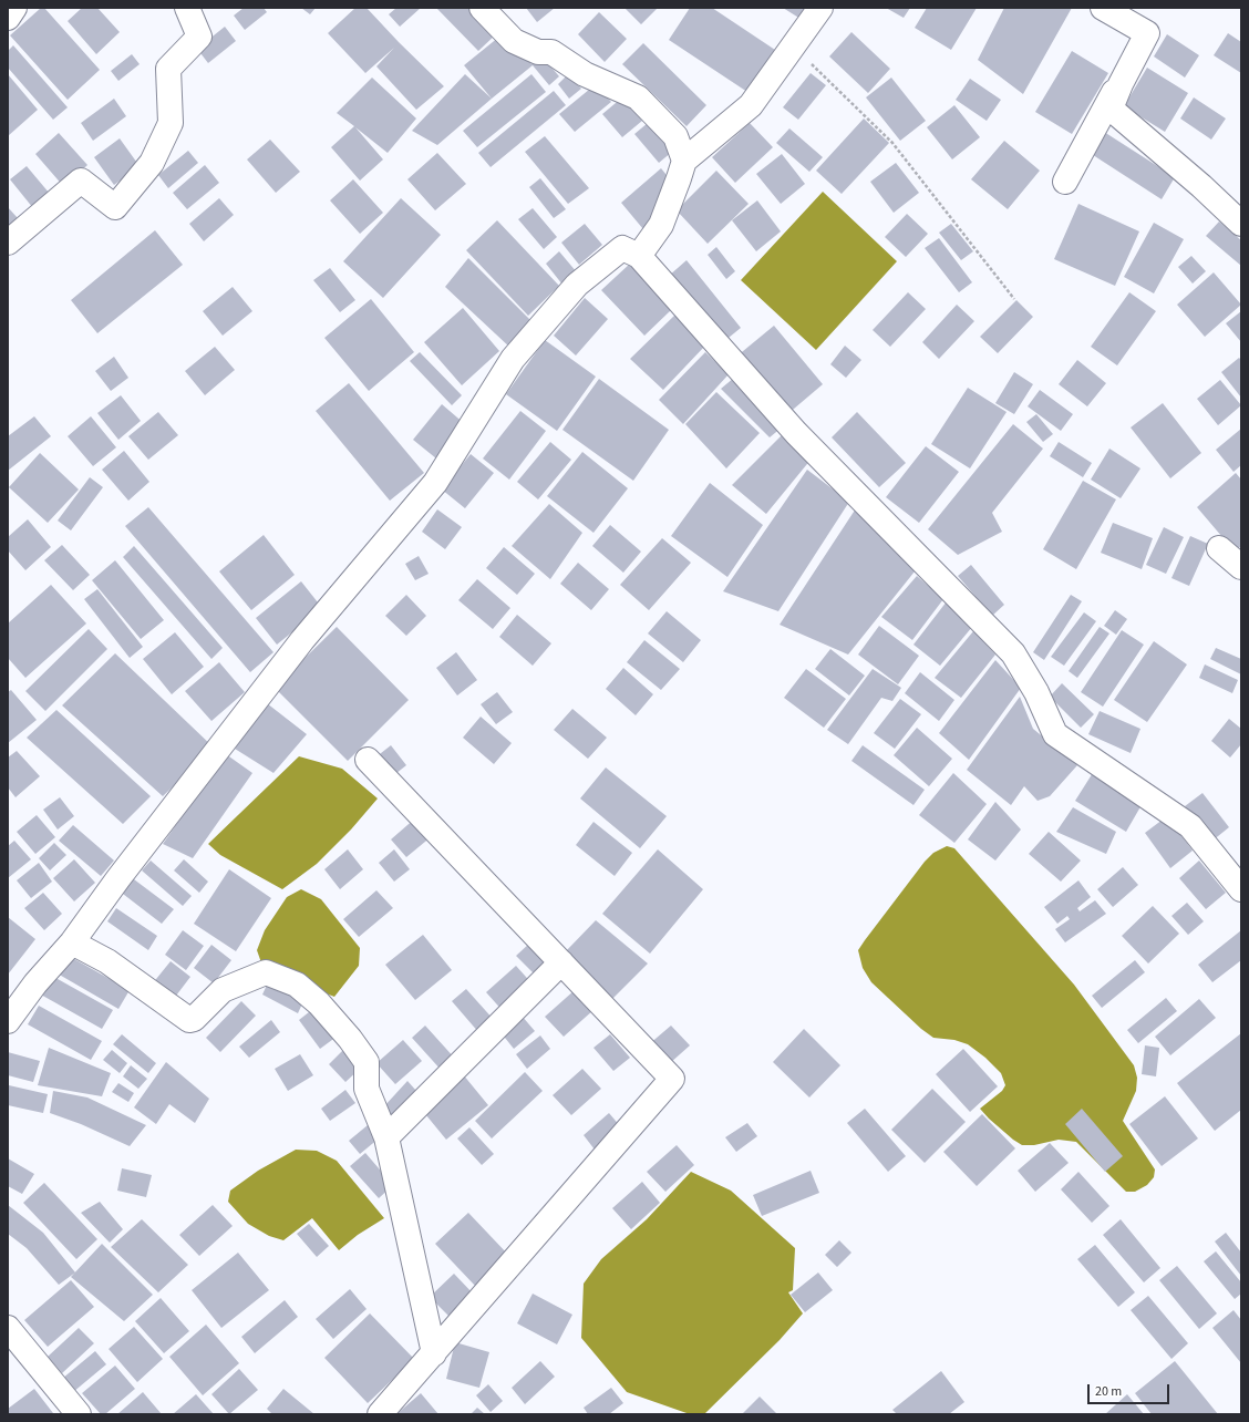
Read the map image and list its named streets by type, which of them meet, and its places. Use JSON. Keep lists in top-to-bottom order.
{
  "scale_bar": "20 m"
}
